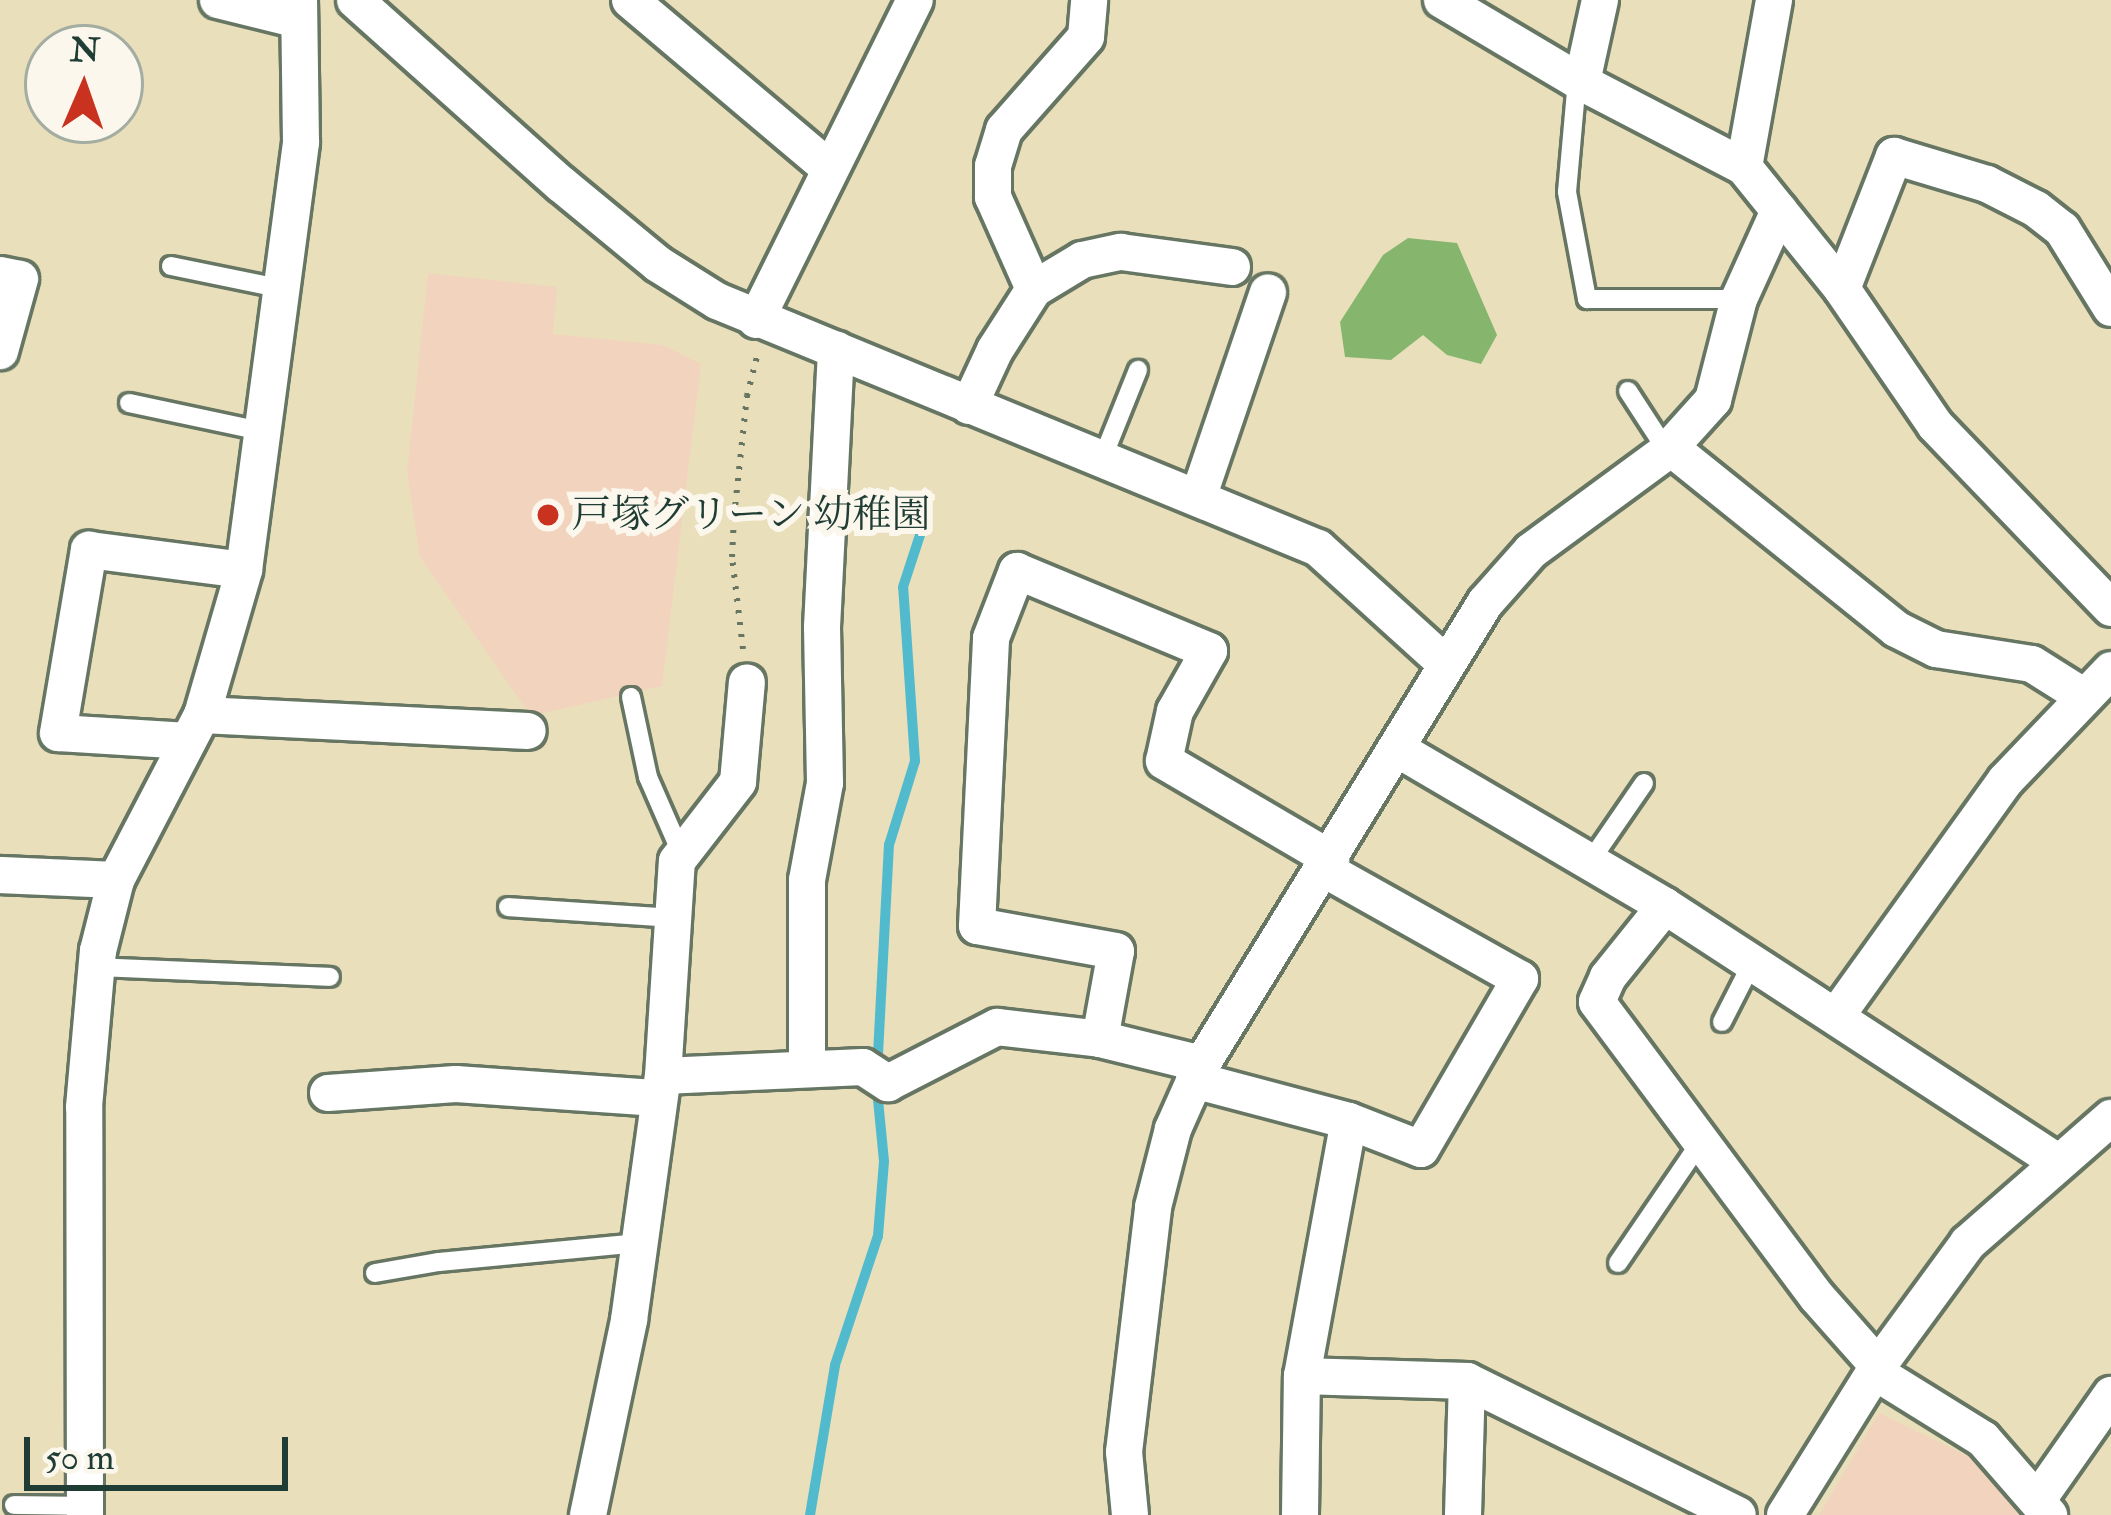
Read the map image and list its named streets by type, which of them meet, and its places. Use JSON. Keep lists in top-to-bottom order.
{
  "places": ["戸塚グリーン 幼稚園"],
  "scale_bar": "50 m",
  "north": "top"
}
